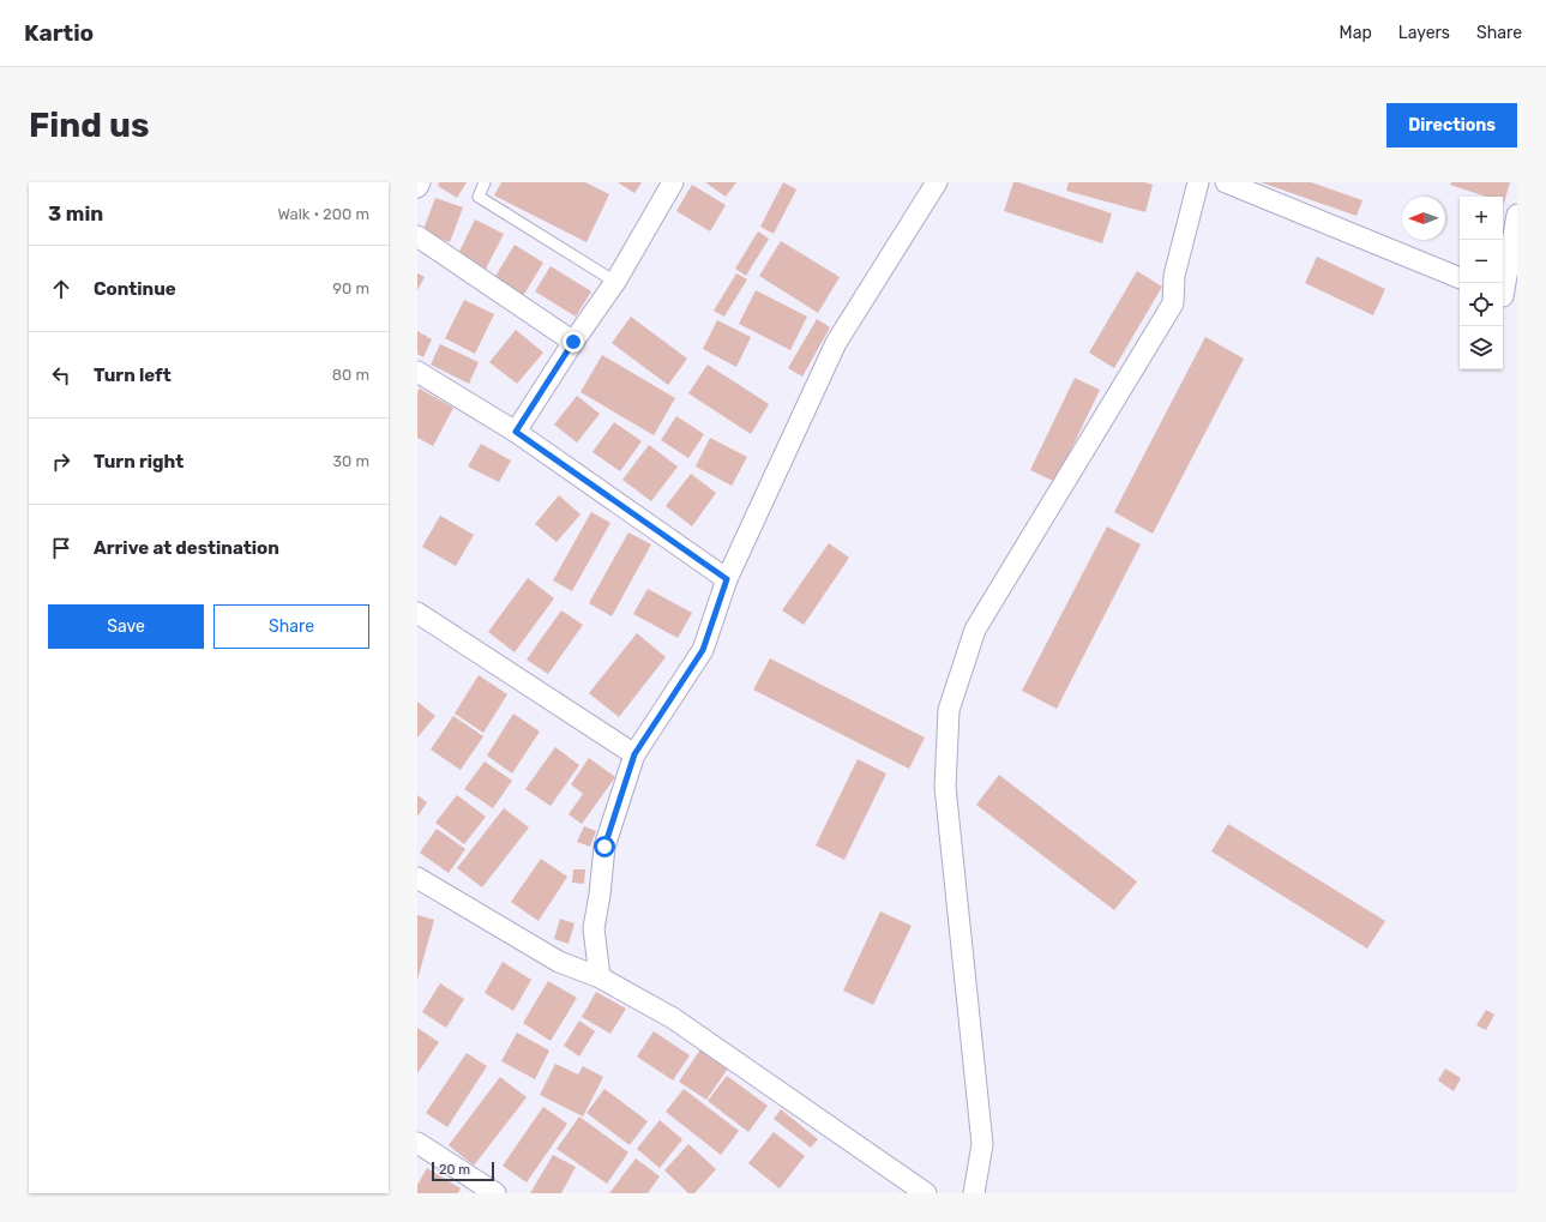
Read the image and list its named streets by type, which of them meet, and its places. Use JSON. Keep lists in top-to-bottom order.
{
  "scale_bar": "20 m",
  "north": "left",
  "page": {
    "header": "Kartio",
    "nav": ["Map", "Layers", "Share"],
    "buttons": [
      "Directions",
      ["Save", "Share"]
    ],
    "title": "Find us",
    "heading": ["3 min", "Walk · 200 m"],
    "map_buttons": ["+", "−"],
    "list": [
      ["Continue", "90 m"],
      ["Turn left", "80 m"],
      ["Turn right", "30 m"],
      "Arrive at destination"
    ],
    "scale": "20 m"
  }
}
